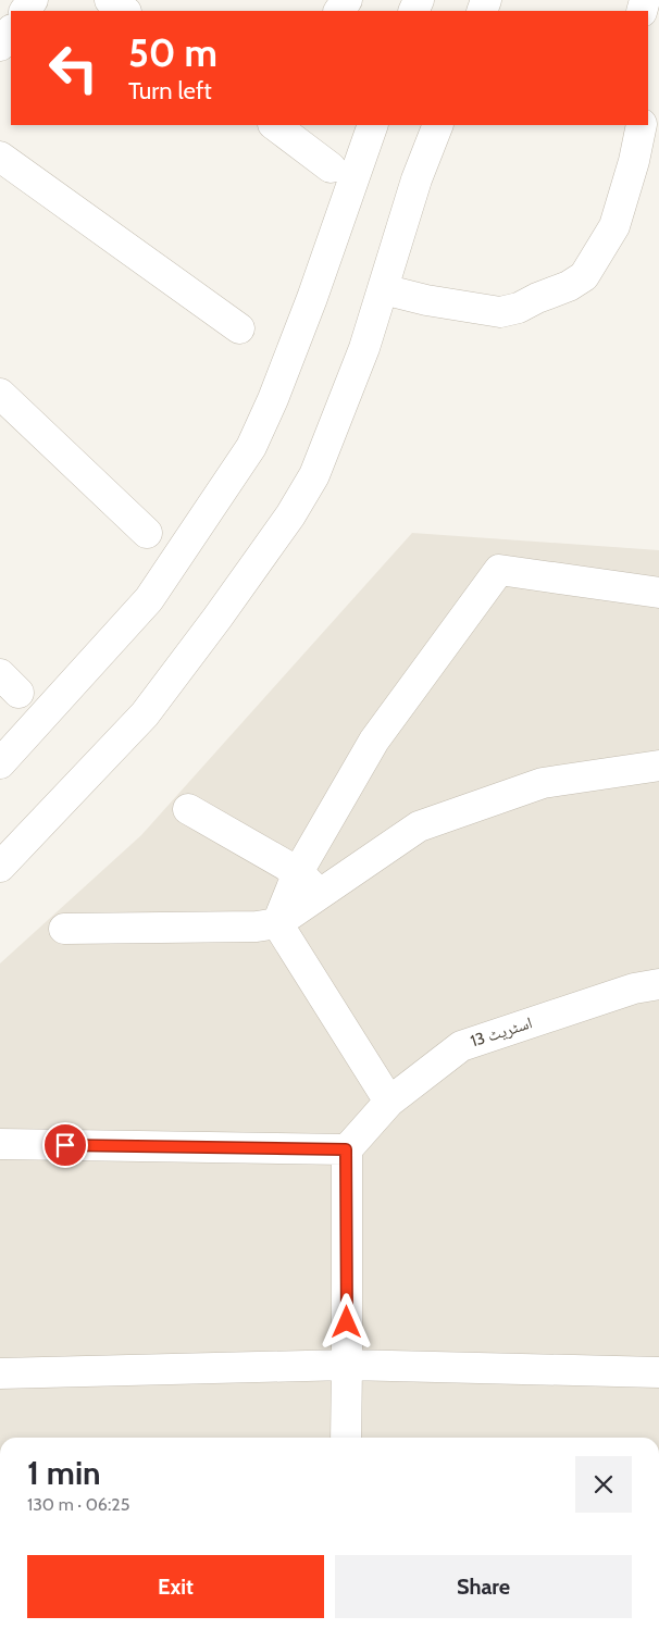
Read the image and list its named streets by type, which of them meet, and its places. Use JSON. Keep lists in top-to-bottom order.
{
  "streets": {
    "street": ["اسٹریٹ 13"]
  },
  "page": {
    "turn": ["50 m", "Turn left"],
    "heading": ["1 min", "130 m · 06:25"],
    "buttons": ["Exit", "Share"]
  }
}
